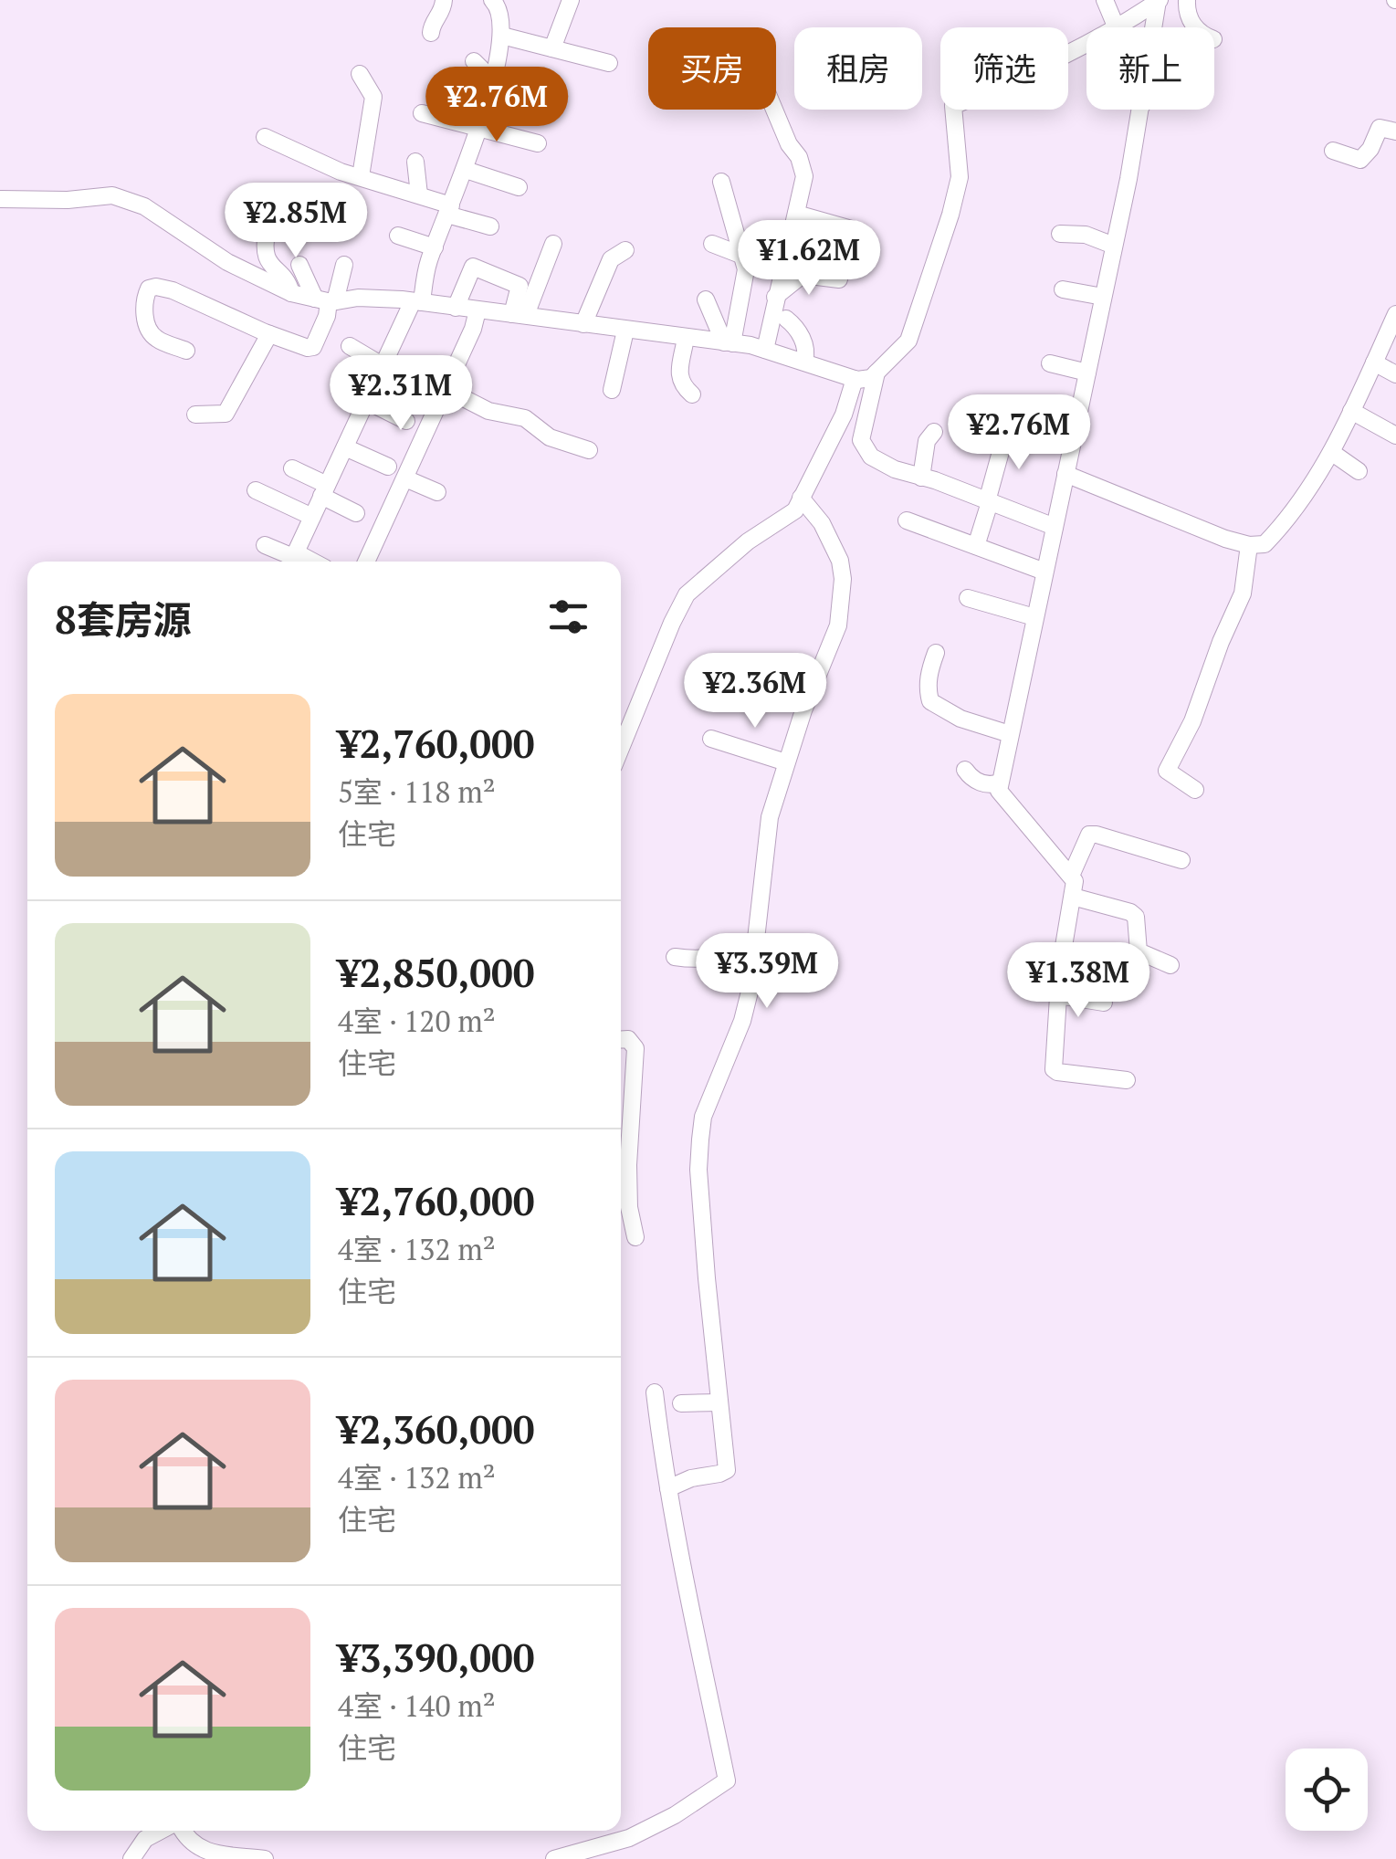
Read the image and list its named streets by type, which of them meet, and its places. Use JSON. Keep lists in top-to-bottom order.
{
  "page": {
    "chip": [
      "买房",
      "租房",
      "筛选",
      "新上"
    ],
    "price": [
      "¥2.76M",
      "¥2.85M",
      "¥1.62M",
      "¥2.31M",
      "¥2.76M",
      "¥2.36M",
      "¥3.39M",
      "¥1.38M"
    ],
    "heading": "8套房源",
    "list": [
      {
        "name": "¥2,760,000",
        "note": "5室 · 118 m² · 住宅"
      },
      {
        "name": "¥2,850,000",
        "note": "4室 · 120 m² · 住宅"
      },
      {
        "name": "¥2,760,000",
        "note": "4室 · 132 m² · 住宅"
      },
      {
        "name": "¥2,360,000",
        "note": "4室 · 132 m² · 住宅"
      },
      {
        "name": "¥3,390,000",
        "note": "4室 · 140 m² · 住宅"
      }
    ]
  }
}
